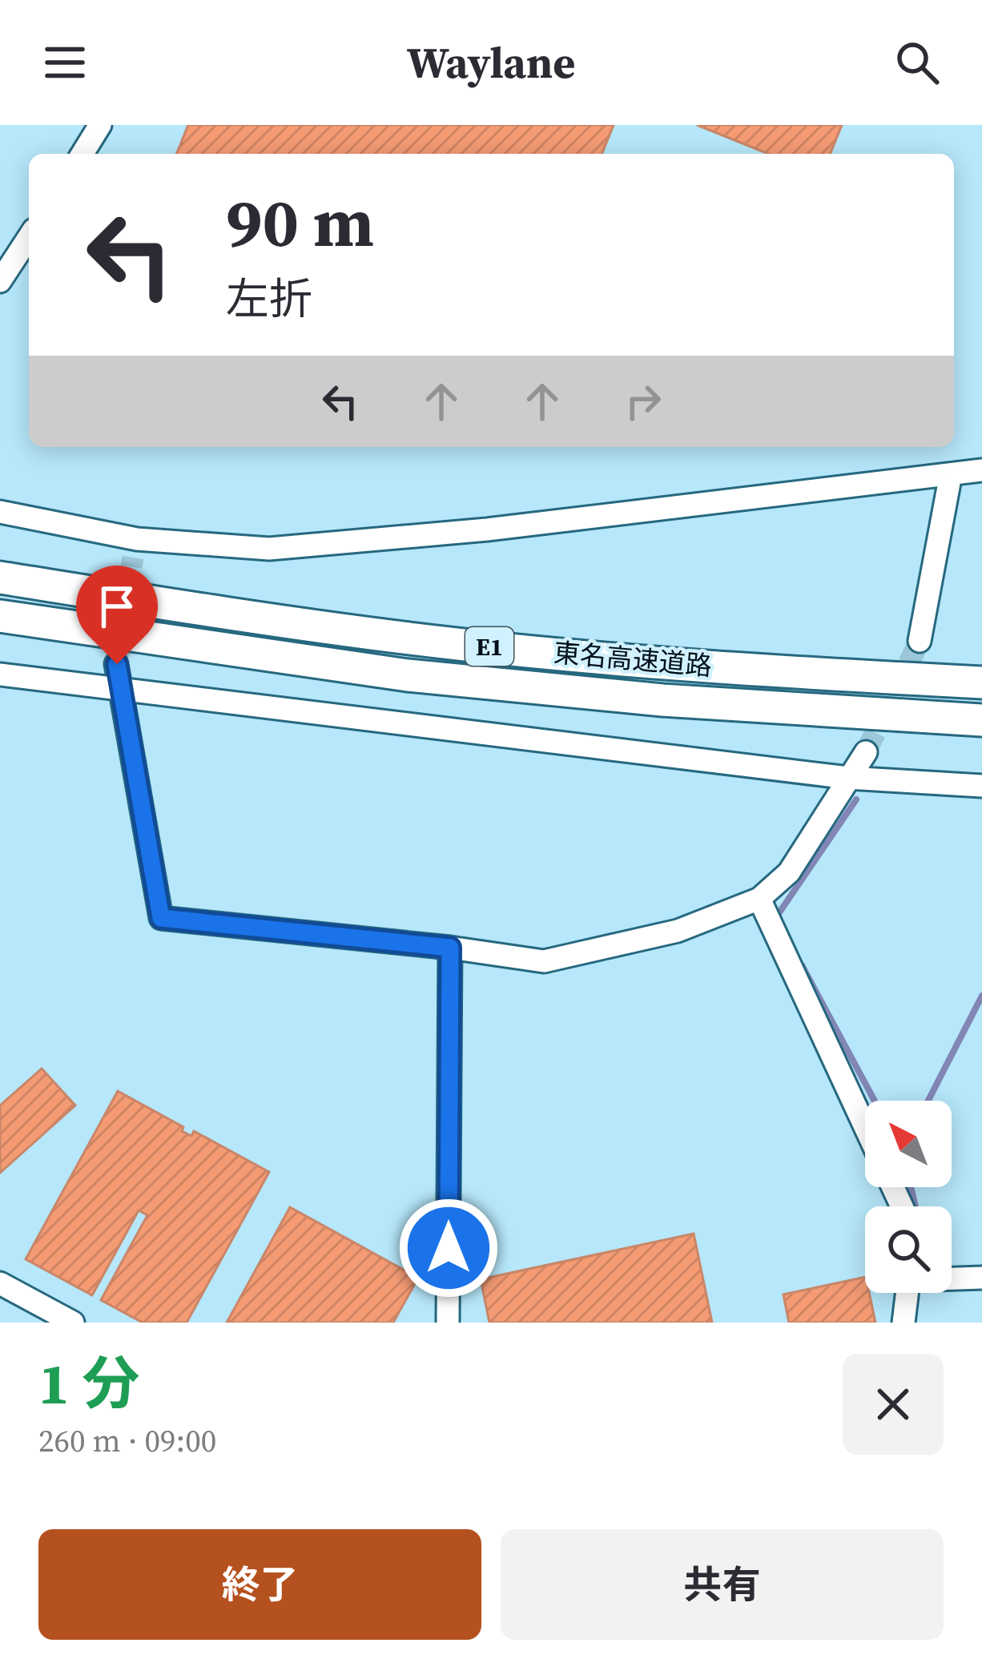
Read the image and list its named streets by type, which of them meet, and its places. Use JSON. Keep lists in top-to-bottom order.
{
  "streets": {
    "highway": ["E1", "東名高速道路"]
  },
  "north": "top left",
  "page": {
    "header": "Waylane",
    "turn": ["90 m", "左折"],
    "heading": ["1 分", "260 m · 09:00"],
    "buttons": ["終了", "共有"]
  }
}
